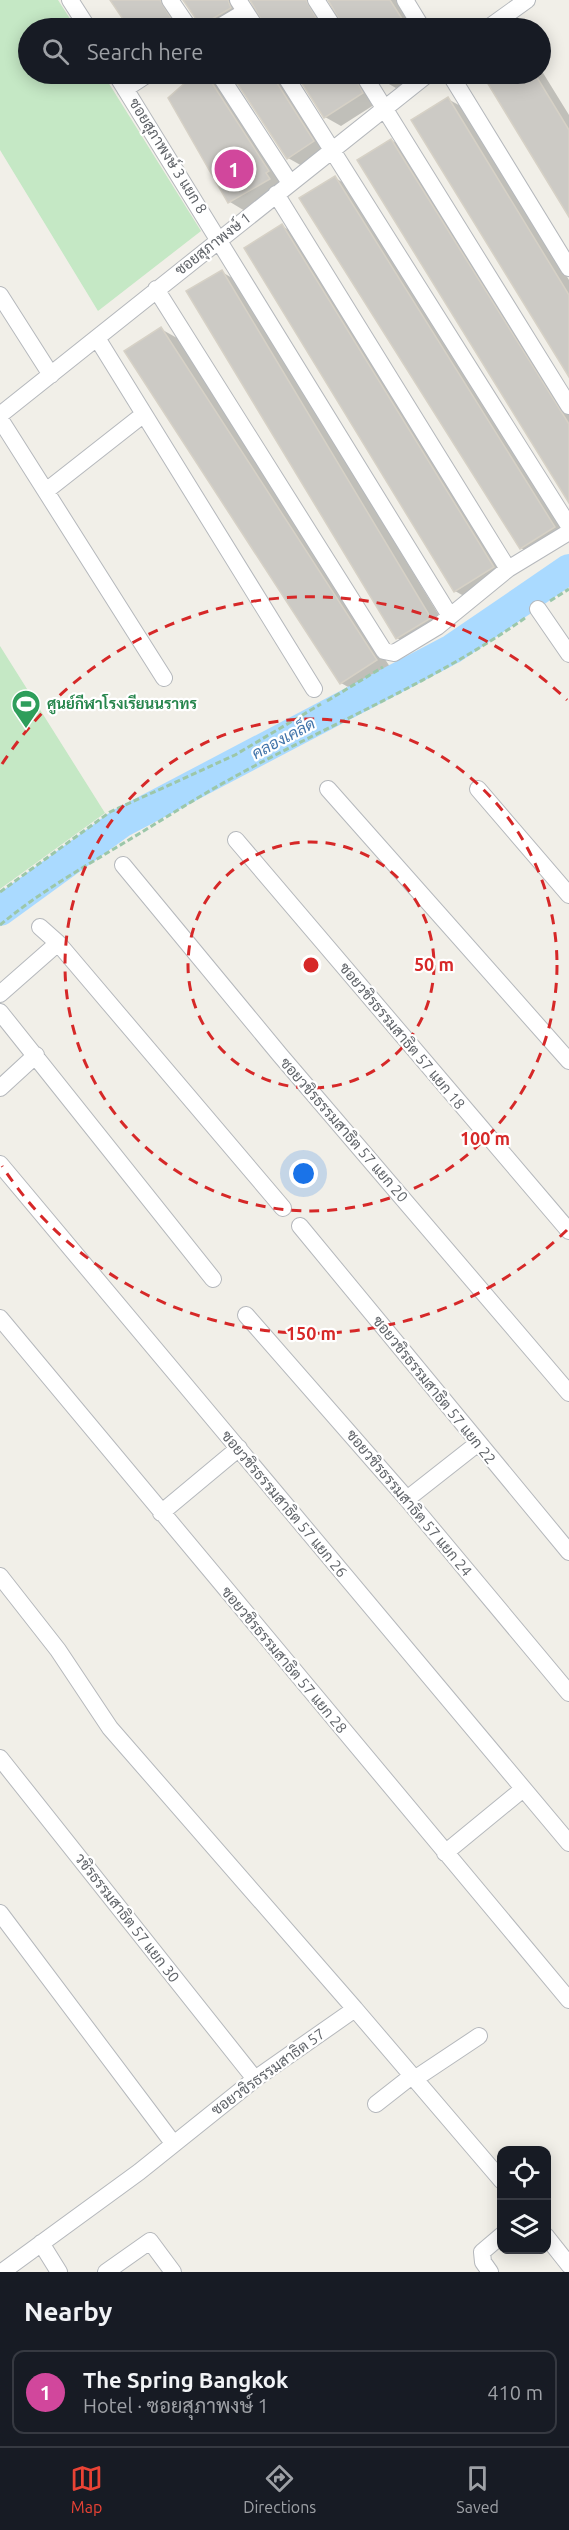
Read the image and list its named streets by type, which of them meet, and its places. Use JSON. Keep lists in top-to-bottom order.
{
  "streets": {
    "street": [
      "ซอยสุภาพงษ์ 3 แยก 8",
      "ซอยสุภาพงษ์ 1",
      "ซอยวชิรธรรมสาธิต 57 แยก 18",
      "ซอยวชิรธรรมสาธิต 57 แยก 20",
      "ซอยวชิรธรรมสาธิต 57 แยก 22",
      "ซอยวชิรธรรมสาธิต 57 แยก 24",
      "ซอยวชิรธรรมสาธิต 57 แยก 26",
      "ซอยวชิรธรรมสาธิต 57 แยก 28",
      "วชิรธรรมสาธิต 57 แยก 30",
      "ซอยวชิรธรรมสาธิต 57"
    ]
  },
  "crossings": [
    ["ซอยสุภาพงษ์ 3 แยก 8", "ซอยสุภาพงษ์ 1"],
    ["วชิรธรรมสาธิต 57 แยก 30", "ซอยวชิรธรรมสาธิต 57"]
  ],
  "water": ["คลองเคล็ด"],
  "places": {
    "sports": ["ศูนย์กีฬาโรงเรียนนราทร"]
  },
  "page": {
    "search": "Search here",
    "pins": "1",
    "heading": "Nearby",
    "list": [
      {
        "mark": "1",
        "name": "The Spring Bangkok",
        "note": "Hotel · ซอยสุภาพงษ์ 1",
        "value": "410 m"
      }
    ],
    "nav": ["Map", "Directions", "Saved"]
  },
  "rings": ["50 m", "100 m", "150 m"]
}
